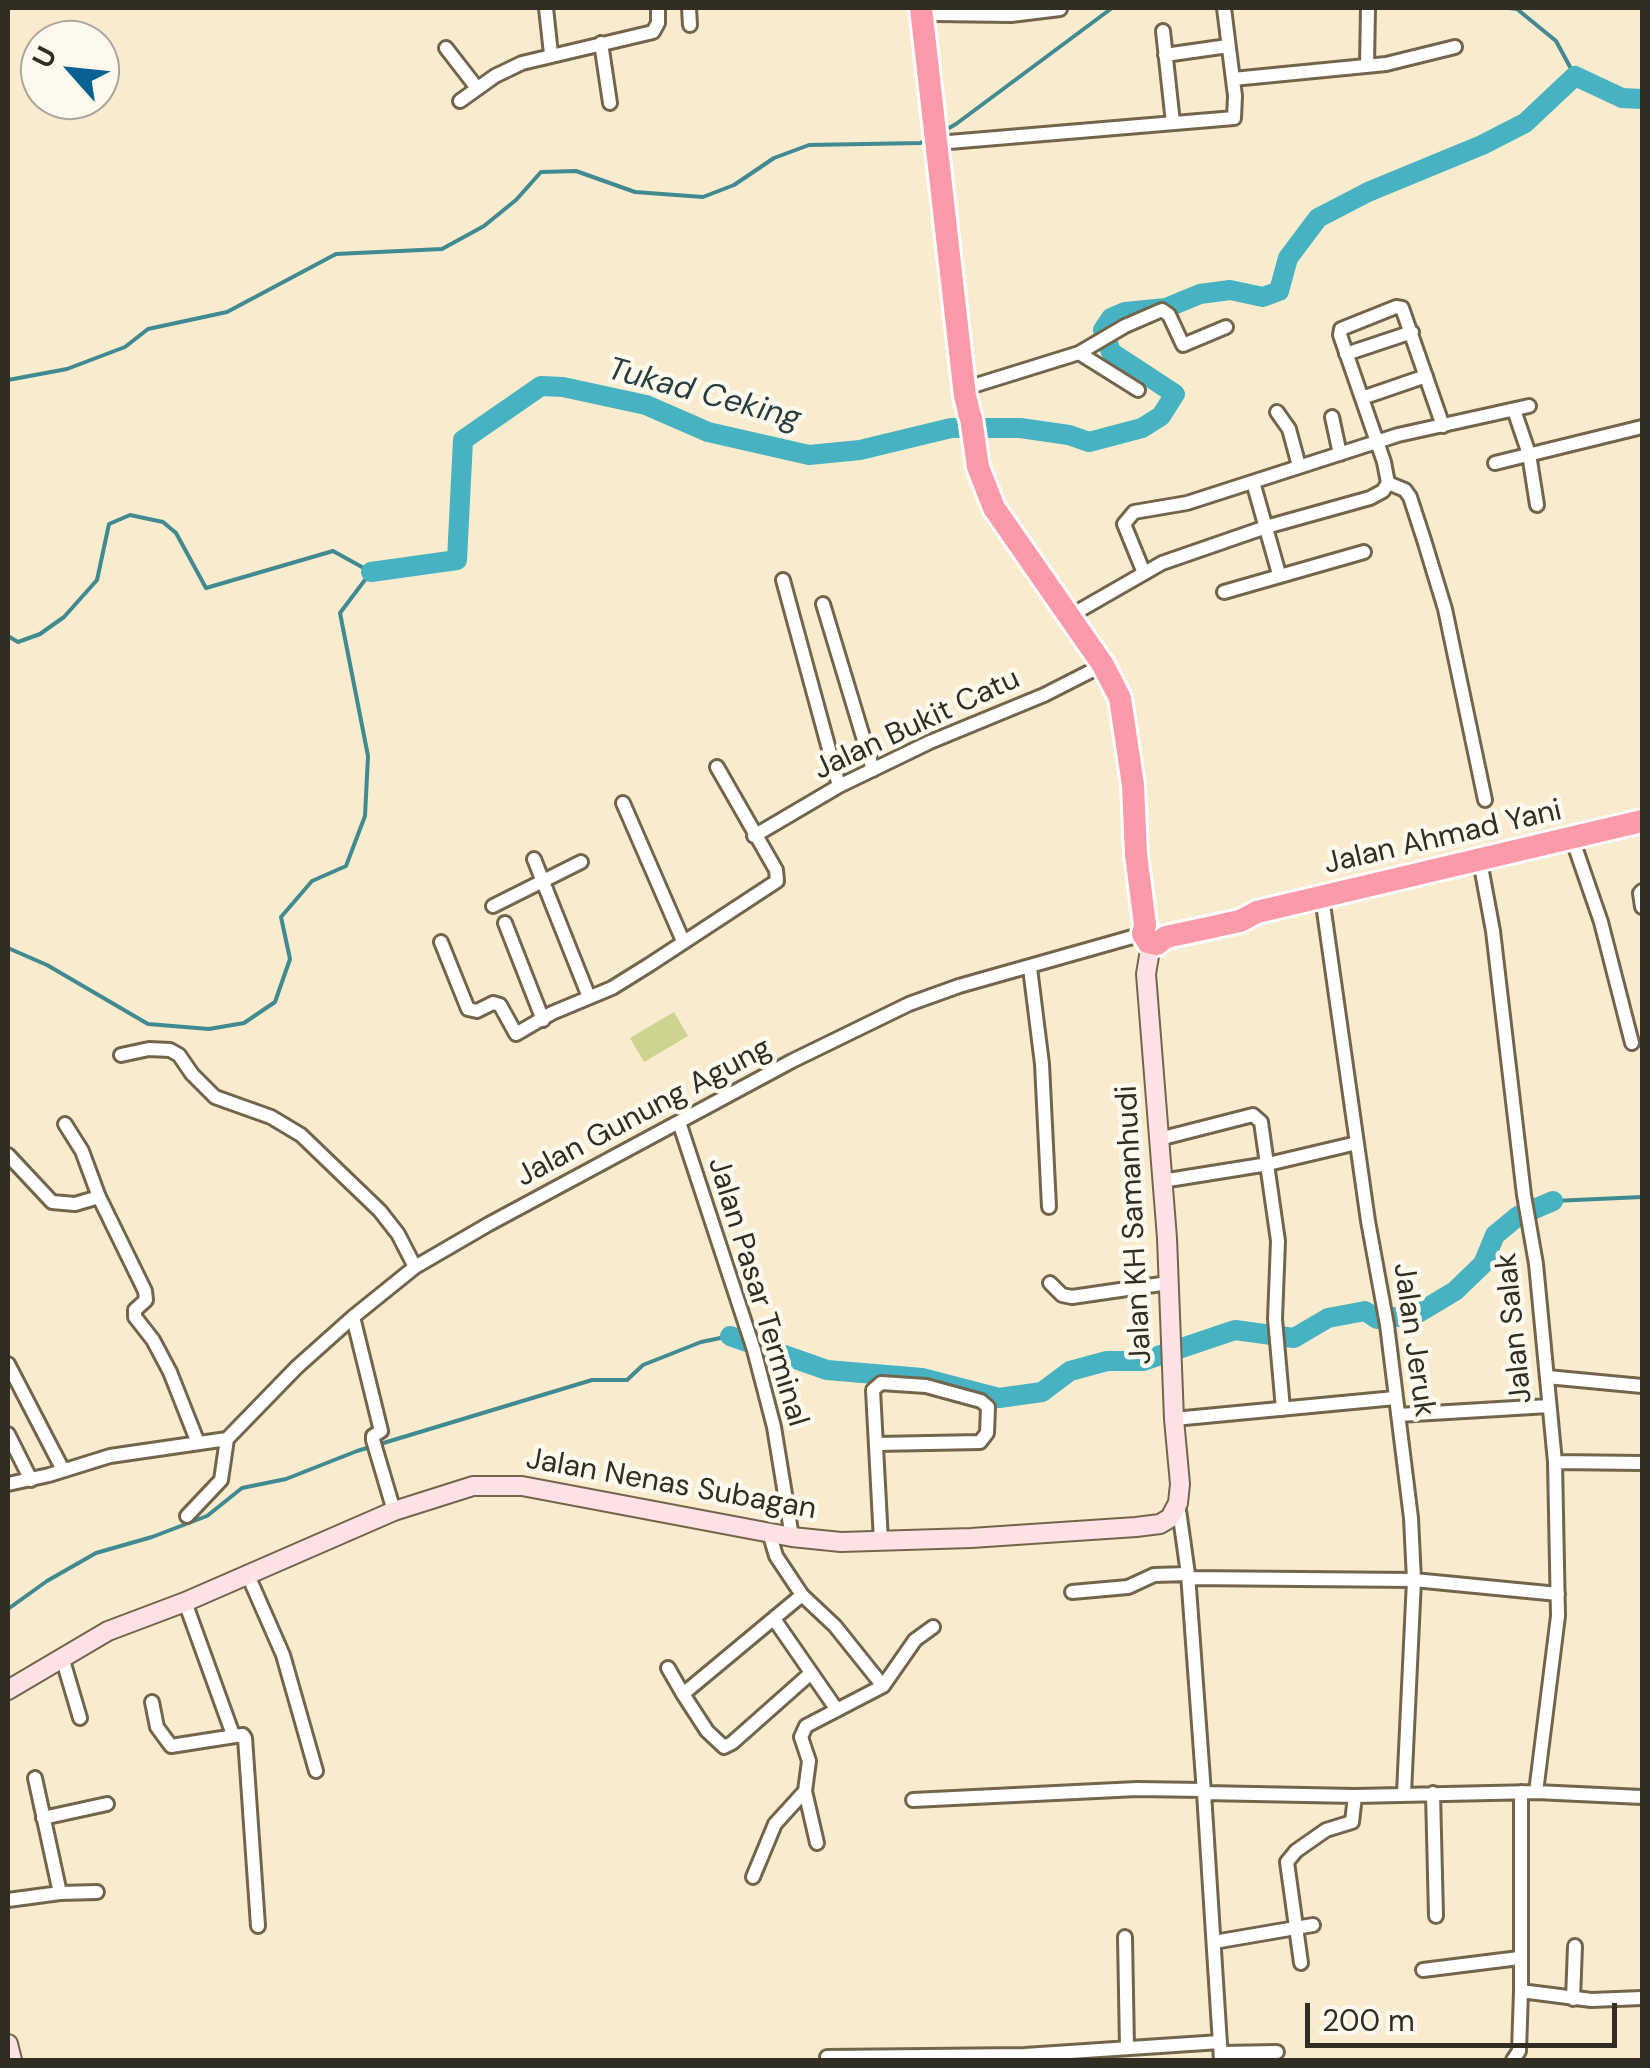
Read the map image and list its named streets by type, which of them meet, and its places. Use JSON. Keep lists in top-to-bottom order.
{
  "streets": {
    "highway": ["Jalan Ahmad Yani"],
    "main road": ["Jalan KH Samanhudi", "Jalan Nenas Subagan"],
    "street": [
      "Jalan Bukit Catu",
      "Jalan Gunung Agung",
      "Jalan Pasar Terminal",
      "Jalan Salak",
      "Jalan Jeruk"
    ]
  },
  "crossings": [
    ["Jalan Ahmad Yani", "Jalan Gunung Agung"],
    ["Jalan Ahmad Yani", "Jalan KH Samanhudi"],
    ["Jalan Ahmad Yani", "Jalan Salak"],
    ["Jalan Ahmad Yani", "Jalan Jeruk"],
    ["Jalan Gunung Agung", "Jalan KH Samanhudi"],
    ["Jalan Gunung Agung", "Jalan Pasar Terminal"],
    ["Jalan KH Samanhudi", "Jalan Nenas Subagan"],
    ["Jalan Pasar Terminal", "Jalan Nenas Subagan"]
  ],
  "water": ["Tukad Ceking"],
  "scale_bar": "200 m",
  "north": "top left"
}
